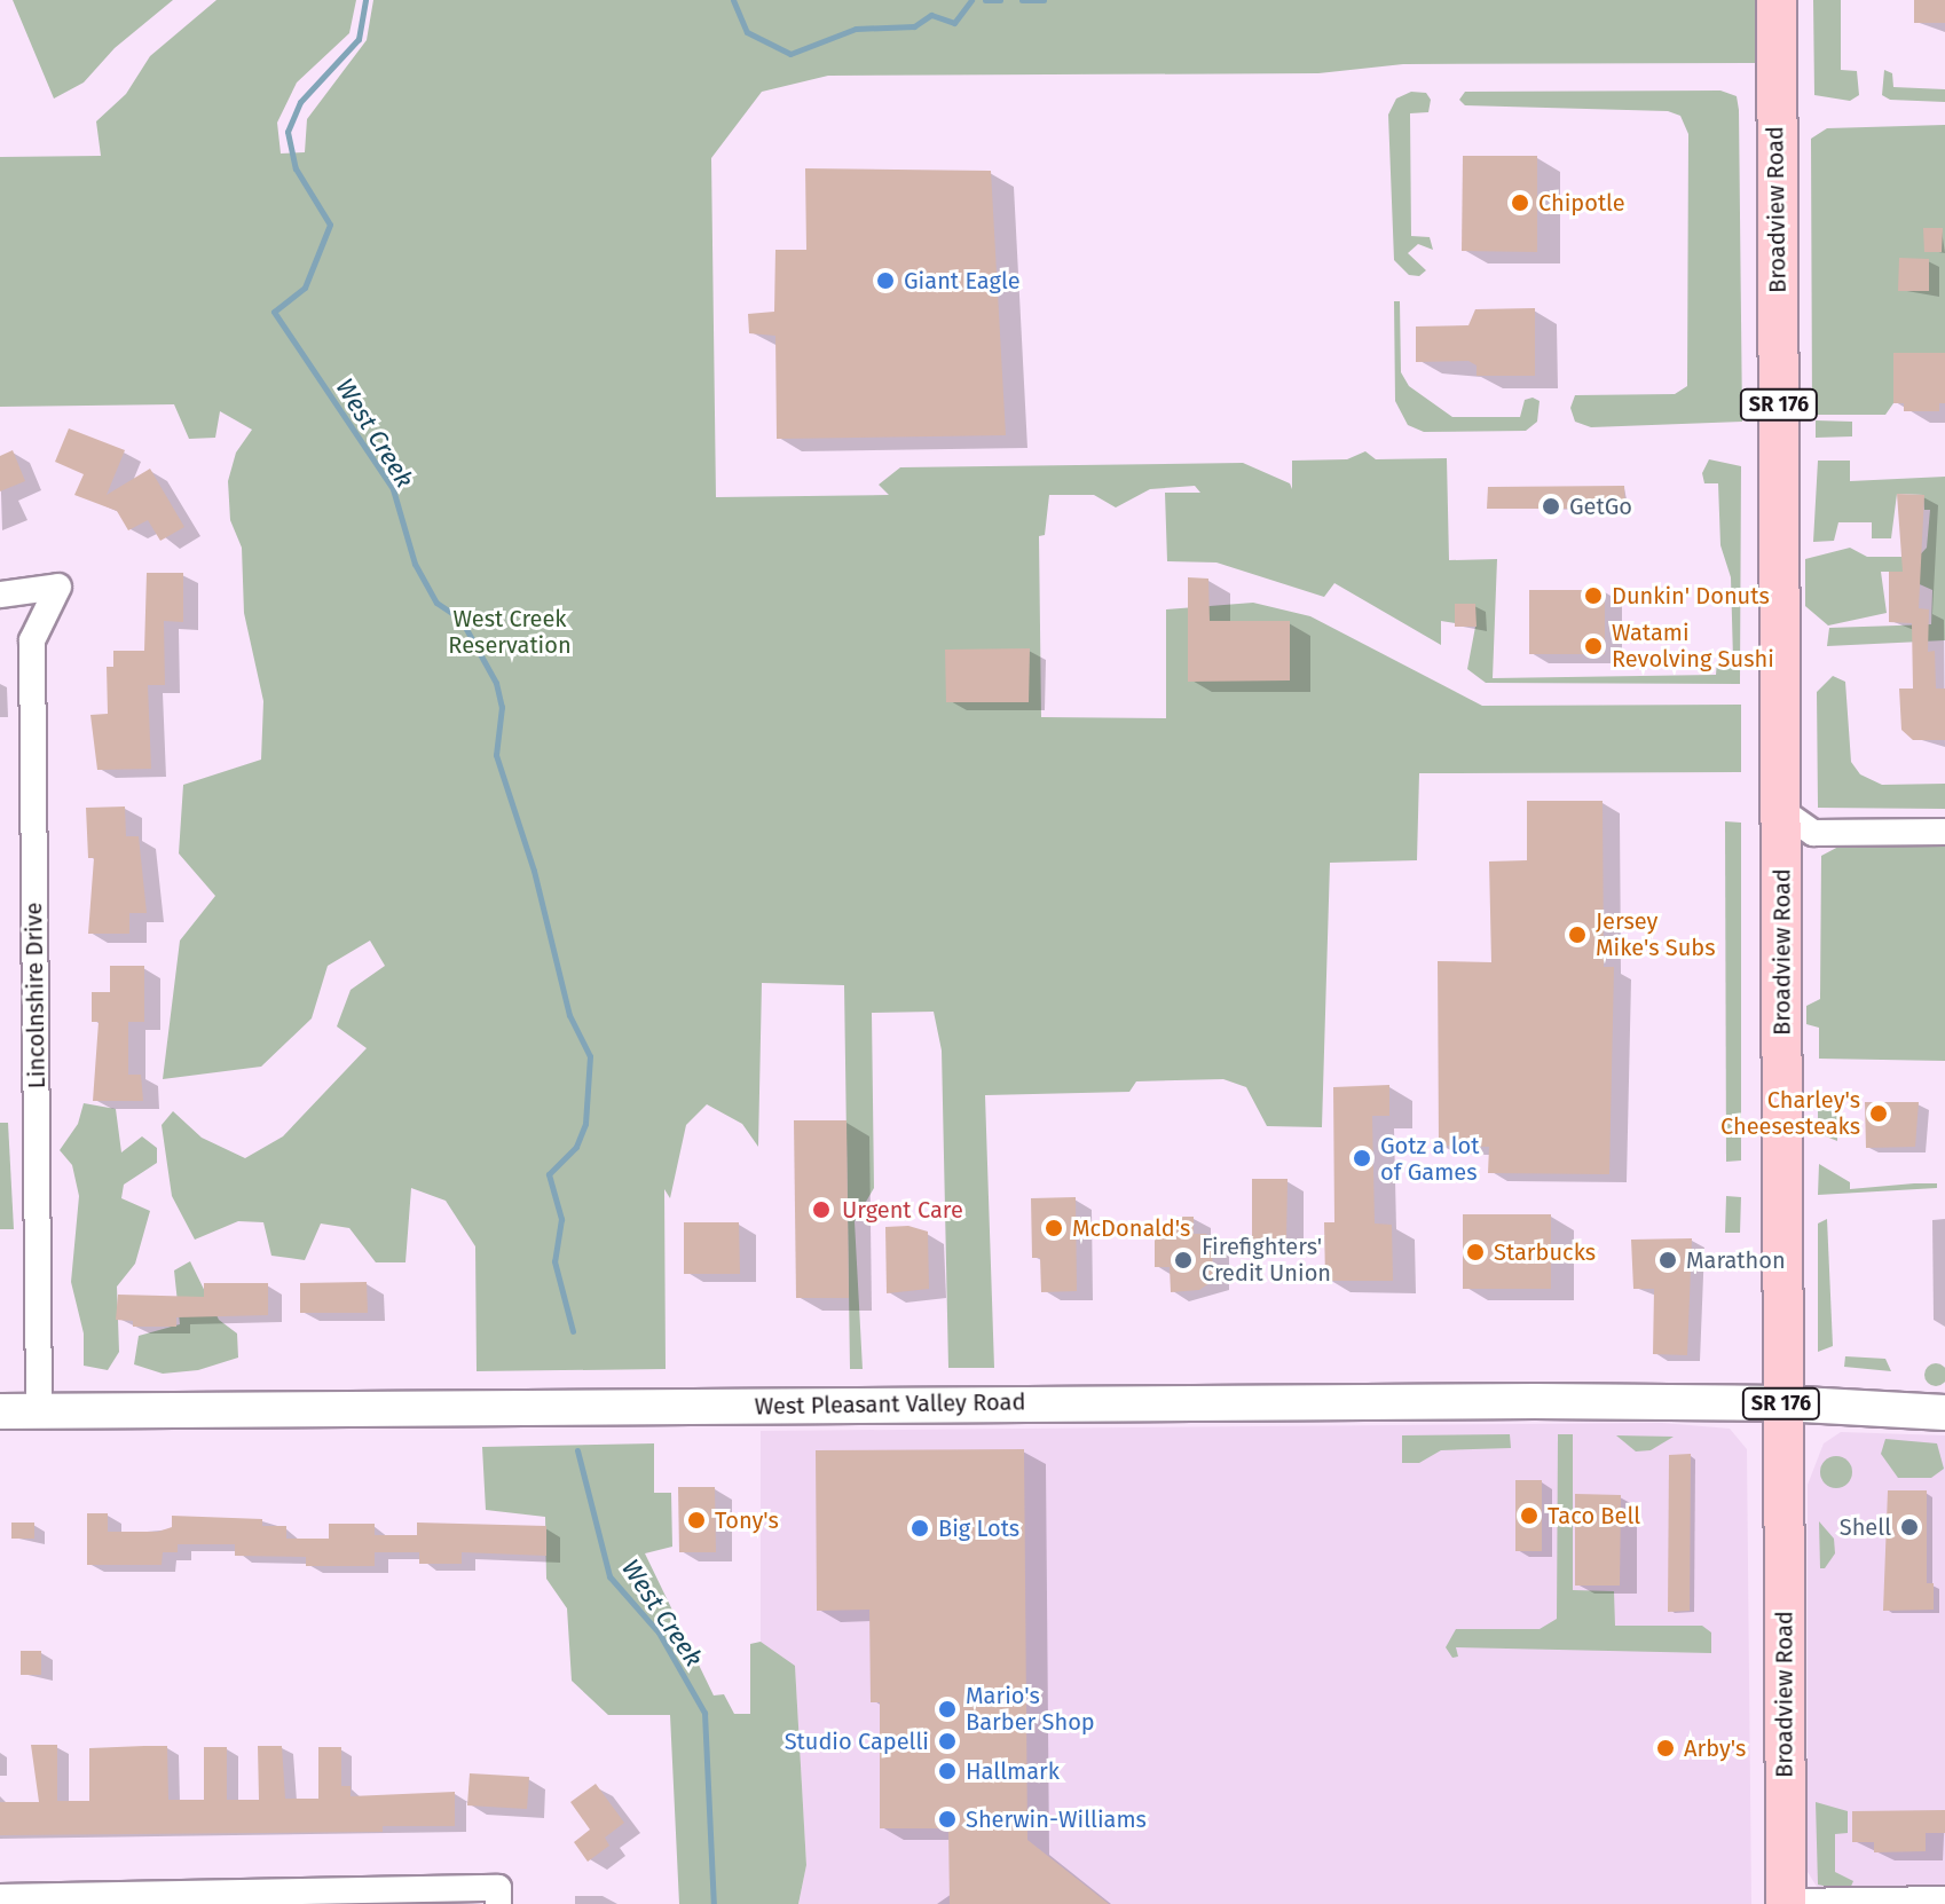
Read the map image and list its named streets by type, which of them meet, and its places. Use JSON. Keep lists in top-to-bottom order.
{
  "streets": {
    "main road": ["Broadview Road", "SR 176", "West Pleasant Valley Road"],
    "street": ["Lincolnshire Drive"]
  },
  "crossings": [
    ["Broadview Road", "West Pleasant Valley Road"],
    ["Lincolnshire Drive", "West Pleasant Valley Road"]
  ],
  "water": ["West Creek"],
  "parks": ["West Creek Reservation"],
  "places": [
    "Chipotle",
    "Giant Eagle",
    "GetGo",
    "Dunkin' Donuts",
    "Watami Revolving Sushi",
    "Jersey Mike's Subs",
    "Charley's Cheesesteaks",
    "Gotz a lot of Games",
    "Urgent Care",
    "McDonald's",
    "Starbucks",
    "Firefighters' Credit Union",
    "Marathon",
    "Taco Bell",
    "Tony's",
    "Shell",
    "Big Lots",
    "Mario's Barber Shop",
    "Studio Capelli",
    "Arby's",
    "Hallmark",
    "Sherwin-Williams"
  ]
}
